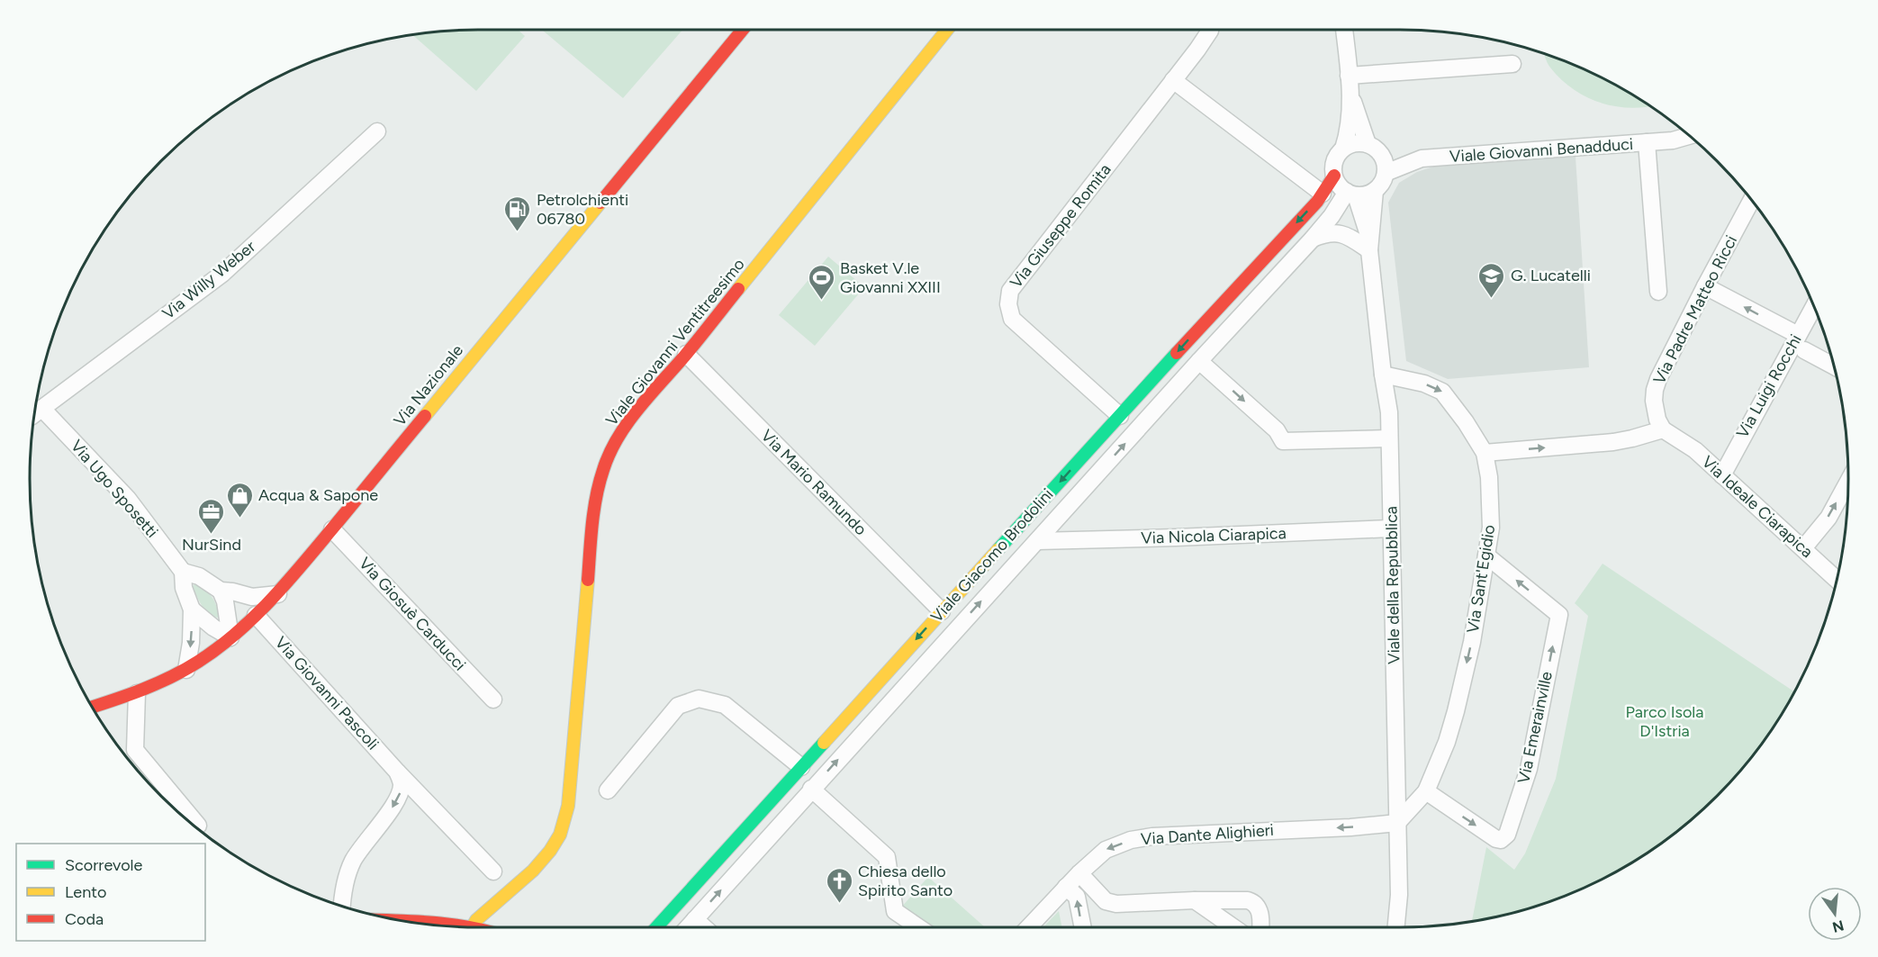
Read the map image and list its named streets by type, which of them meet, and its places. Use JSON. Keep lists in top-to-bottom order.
{
  "streets": {
    "street": [
      "Viale Giovanni Benadduci",
      "Via Giuseppe Romita",
      "Via Willy Weber",
      "Via Padre Matteo Ricci",
      "Viale Giovanni Ventitreesimo",
      "Via Nazionale",
      "Via Luigi Rocchi",
      "Via Mario Ramundo",
      "Via Ugo Sposetti",
      "Via Ideale Ciarapica",
      "Via Nicola Ciarapica",
      "Viale Giacomo Brodolini",
      "Via Sant'Egidio",
      "Viale della Repubblica",
      "Via Giosuè Carducci",
      "Via Giovanni Pascoli",
      "Via Emerainville",
      "Via Dante Alighieri"
    ]
  },
  "crossings": [
    ["Viale Giovanni Benadduci", "Viale Giacomo Brodolini"],
    ["Viale Giovanni Benadduci", "Viale della Repubblica"],
    ["Via Giuseppe Romita", "Viale Giacomo Brodolini"],
    ["Via Willy Weber", "Via Ugo Sposetti"],
    ["Via Padre Matteo Ricci", "Via Ideale Ciarapica"],
    ["Viale Giovanni Ventitreesimo", "Via Mario Ramundo"],
    ["Via Nazionale", "Via Ugo Sposetti"],
    ["Via Nazionale", "Via Giosuè Carducci"],
    ["Via Nazionale", "Via Giovanni Pascoli"],
    ["Via Luigi Rocchi", "Via Ideale Ciarapica"],
    ["Via Mario Ramundo", "Viale Giacomo Brodolini"],
    ["Via Nicola Ciarapica", "Viale Giacomo Brodolini"],
    ["Via Nicola Ciarapica", "Viale della Repubblica"],
    ["Viale Giacomo Brodolini", "Viale della Repubblica"],
    ["Via Sant'Egidio", "Viale della Repubblica"],
    ["Via Sant'Egidio", "Via Emerainville"],
    ["Via Sant'Egidio", "Via Dante Alighieri"],
    ["Viale della Repubblica", "Via Dante Alighieri"]
  ],
  "one_way": ["Via Sant'Egidio", "Via Dante Alighieri"],
  "parks": ["Parco Isola D'Istria"],
  "places": {
    "fuel station": ["Petrolchienti 06780"],
    "school or university": ["G. Lucatelli"],
    "sports": ["Basket V.le Giovanni XXIII"],
    "shop": ["Acqua & Sapone"],
    "office": ["NurSind"],
    "church": ["Chiesa dello Spirito Santo"]
  },
  "legend": ["Scorrevole", "Lento", "Coda"],
  "north": "bottom"
}
